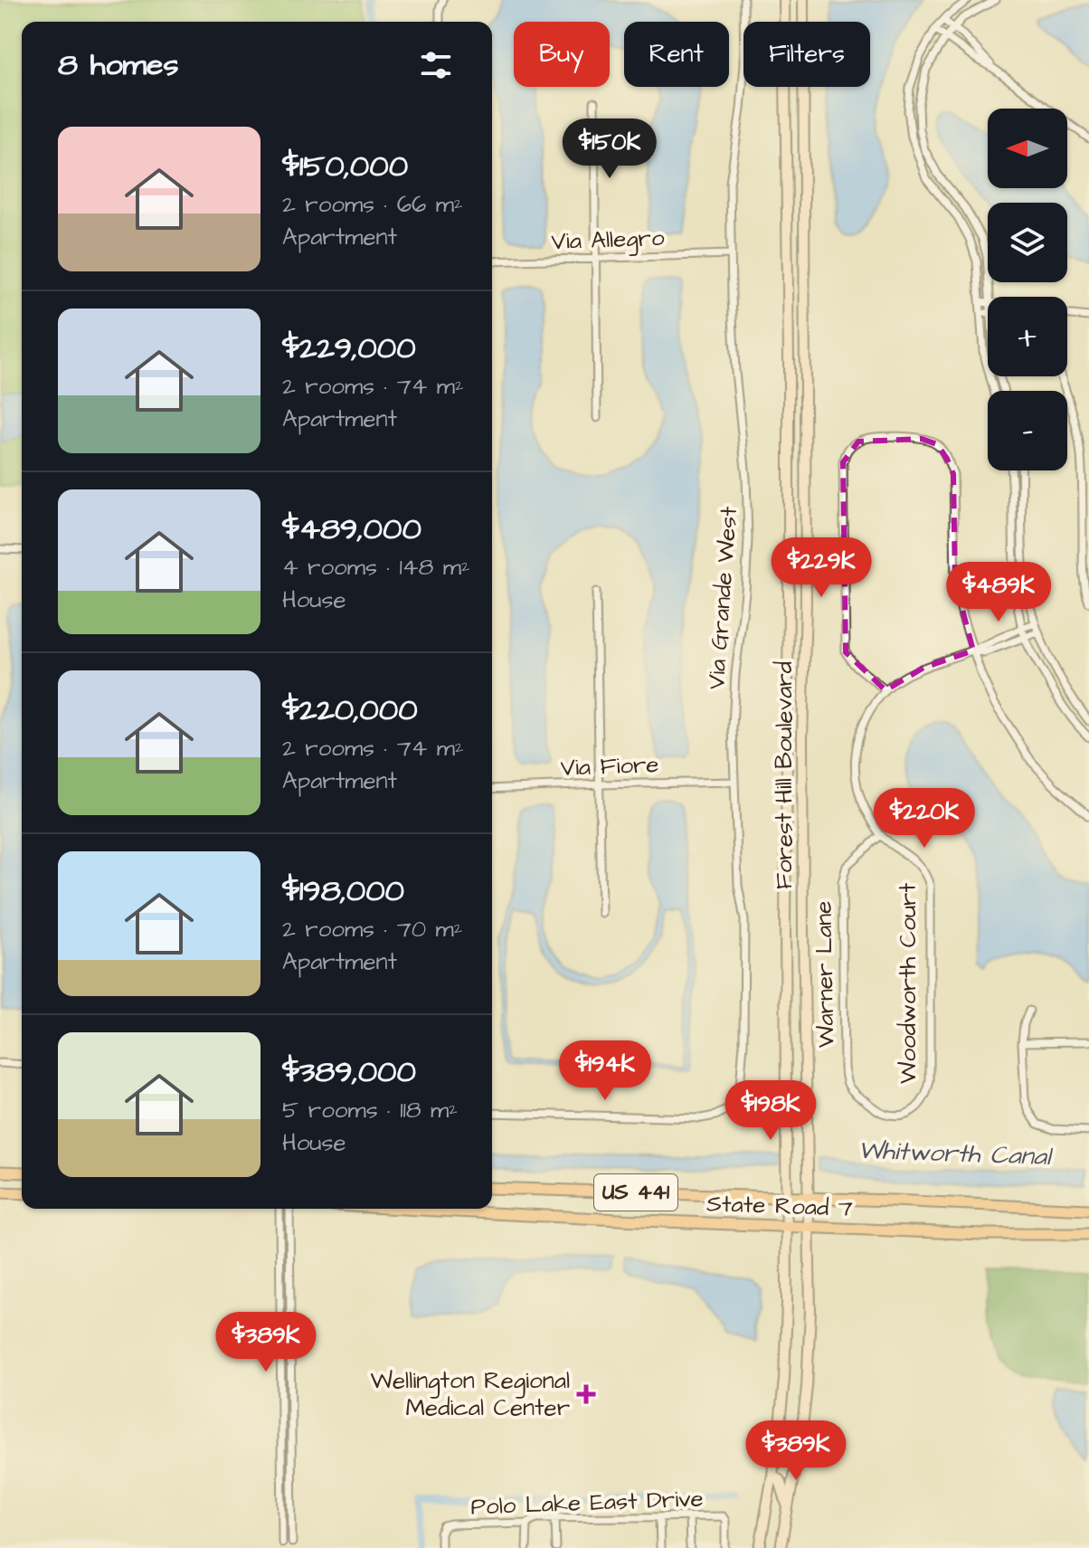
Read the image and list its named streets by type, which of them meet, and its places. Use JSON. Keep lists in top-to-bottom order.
{
  "streets": {
    "main road": ["Forest Hill Boulevard", "US 441", "State Road 7"],
    "street": [
      "Via Allegro",
      "Via Grande West",
      "Via Fiore",
      "Warner Lane",
      "Woodworth Court",
      "Polo Lake East Drive"
    ]
  },
  "crossings": [
    ["Via Allegro", "Via Grande West"],
    ["Via Grande West", "Via Fiore"],
    ["Forest Hill Boulevard", "State Road 7"],
    ["Warner Lane", "Woodworth Court"]
  ],
  "water": ["Whitworth Canal"],
  "places": {
    "health": ["Wellington Regional Medical Center"]
  },
  "north": "left",
  "page": {
    "chip": ["Buy", "Rent", "Filters"],
    "heading": "8 homes",
    "map_buttons": ["+", "−"],
    "list": [
      {
        "name": "$150,000",
        "note": "2 rooms · 66 m² · Apartment"
      },
      {
        "name": "$229,000",
        "note": "2 rooms · 74 m² · Apartment"
      },
      {
        "name": "$489,000",
        "note": "4 rooms · 148 m² · House"
      },
      {
        "name": "$220,000",
        "note": "2 rooms · 74 m² · Apartment"
      },
      {
        "name": "$198,000",
        "note": "2 rooms · 70 m² · Apartment"
      },
      {
        "name": "$389,000",
        "note": "5 rooms · 118 m² · House"
      }
    ],
    "price": [
      "$150K",
      "$229K",
      "$489K",
      "$220K",
      "$194K",
      "$198K",
      "$389K",
      "$389K"
    ]
  }
}
